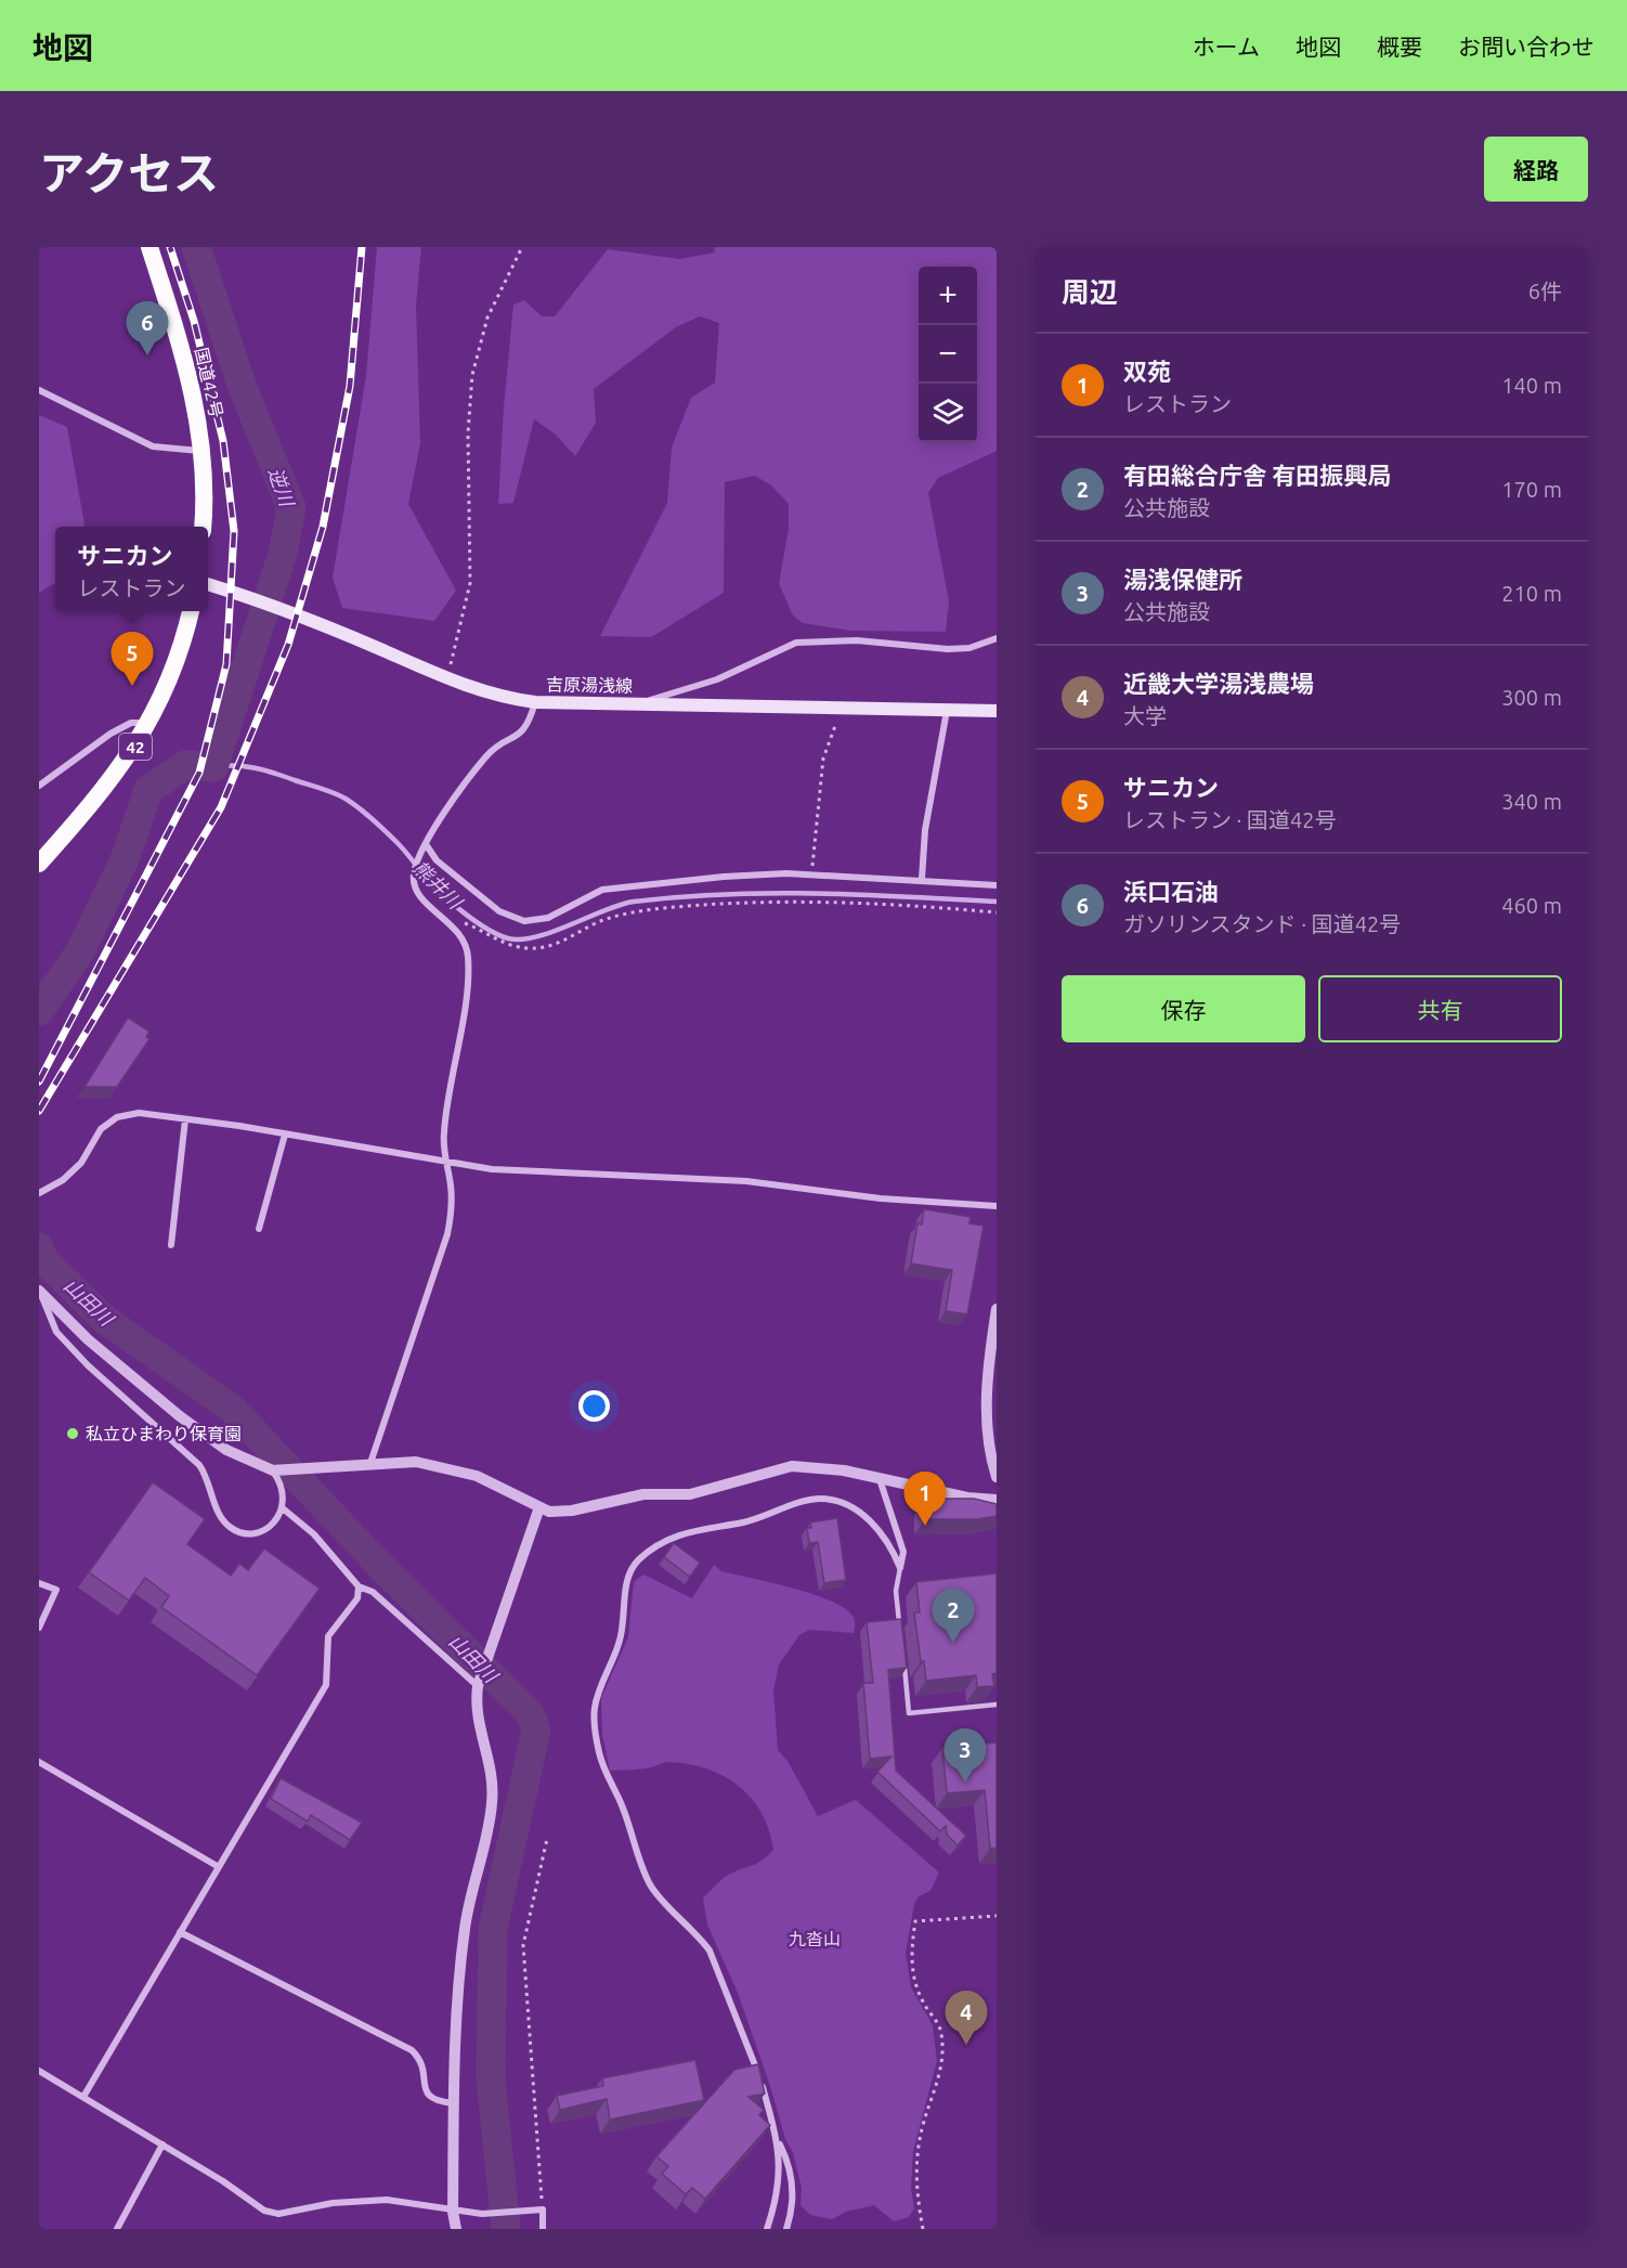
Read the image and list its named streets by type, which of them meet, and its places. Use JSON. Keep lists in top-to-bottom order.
{
  "streets": {
    "highway": ["国道42号", "42"],
    "main road": ["吉原湯浅線"]
  },
  "water": ["逆川", "熊井川", "山田川"],
  "parks": ["九沓山"],
  "places": ["私立ひまわり保育園"],
  "page": {
    "header": "地図",
    "nav": [
      "ホーム",
      "地図",
      "概要",
      "お問い合わせ"
    ],
    "title": "アクセス",
    "buttons": [
      "経路",
      ["保存", "共有"]
    ],
    "heading": ["周辺", "6件"],
    "map_buttons": ["+", "−"],
    "pins": [
      "6",
      "5",
      "1",
      "2",
      "3",
      "4"
    ],
    "list": [
      {
        "mark": "1",
        "name": "双苑",
        "note": "レストラン",
        "value": "140 m"
      },
      {
        "mark": "2",
        "name": "有田総合庁舎 有田振興局",
        "note": "公共施設",
        "value": "170 m"
      },
      {
        "mark": "3",
        "name": "湯浅保健所",
        "note": "公共施設",
        "value": "210 m"
      },
      {
        "mark": "4",
        "name": "近畿大学湯浅農場",
        "note": "大学",
        "value": "300 m"
      },
      {
        "mark": "5",
        "name": "サニカン",
        "note": "レストラン · 国道42号",
        "value": "340 m"
      },
      {
        "mark": "6",
        "name": "浜口石油",
        "note": "ガソリンスタンド · 国道42号",
        "value": "460 m"
      }
    ],
    "popup": ["サニカン", "レストラン"]
  }
}
